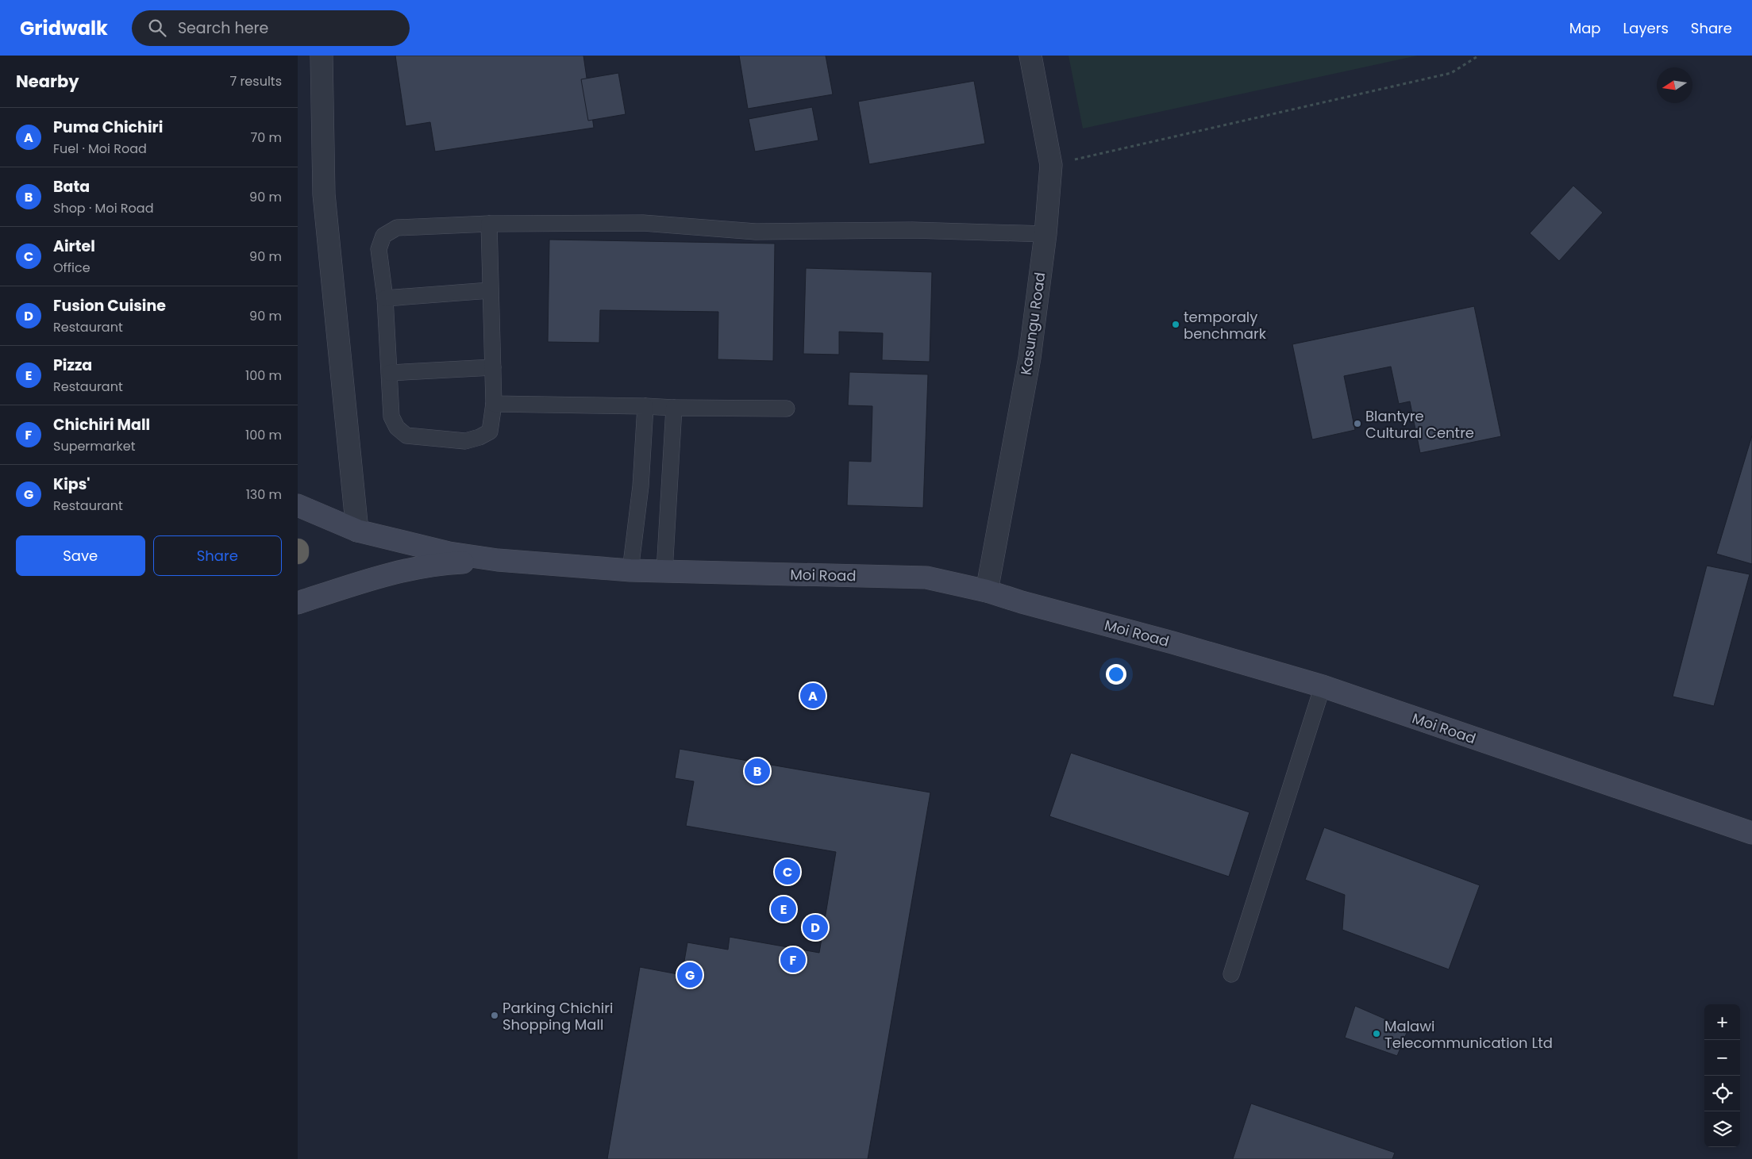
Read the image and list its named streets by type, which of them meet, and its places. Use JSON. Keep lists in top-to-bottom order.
{
  "streets": {
    "main road": ["Moi Road"],
    "street": ["Kasungu Road"]
  },
  "crossings": [
    ["Kasungu Road", "Moi Road"]
  ],
  "places": [
    "temporaly benchmark",
    "Blantyre Cultural Centre",
    "Parking Chichiri Shopping Mall",
    "Malawi Telecommunication Ltd"
  ],
  "north": "left",
  "page": {
    "header": "Gridwalk",
    "search": "Search here",
    "nav": ["Map", "Layers", "Share"],
    "heading": ["Nearby", "7 results"],
    "list": [
      {
        "mark": "A",
        "name": "Puma Chichiri",
        "note": "Fuel · Moi Road",
        "value": "70 m"
      },
      {
        "mark": "B",
        "name": "Bata",
        "note": "Shop · Moi Road",
        "value": "90 m"
      },
      {
        "mark": "C",
        "name": "Airtel",
        "note": "Office",
        "value": "90 m"
      },
      {
        "mark": "D",
        "name": "Fusion Cuisine",
        "note": "Restaurant",
        "value": "90 m"
      },
      {
        "mark": "E",
        "name": "Pizza",
        "note": "Restaurant",
        "value": "100 m"
      },
      {
        "mark": "F",
        "name": "Chichiri Mall",
        "note": "Supermarket",
        "value": "100 m"
      },
      {
        "mark": "G",
        "name": "Kips'",
        "note": "Restaurant",
        "value": "130 m"
      }
    ],
    "buttons": ["Save", "Share"],
    "pins": [
      "A",
      "B",
      "C",
      "E",
      "D",
      "F",
      "G"
    ],
    "map_buttons": ["+", "−"]
  }
}
